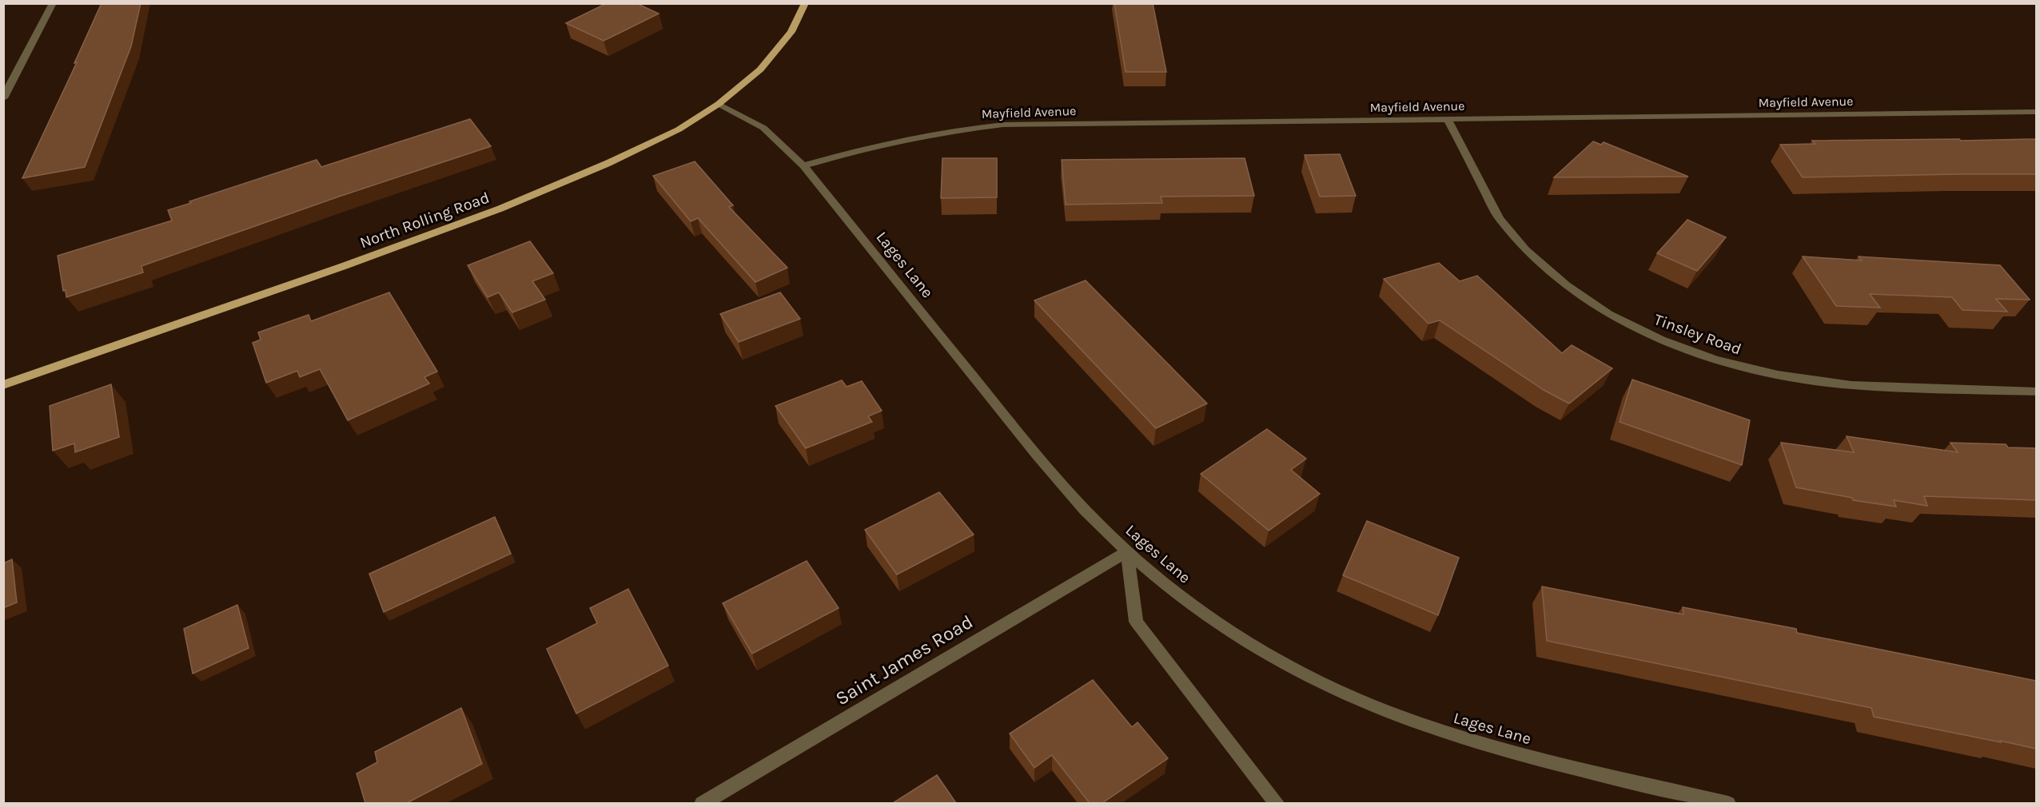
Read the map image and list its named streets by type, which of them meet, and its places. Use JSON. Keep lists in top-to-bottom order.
{
  "streets": {
    "main road": ["North Rolling Road"],
    "street": [
      "Mayfield Avenue",
      "Lages Lane",
      "Tinsley Road",
      "Saint James Road"
    ]
  },
  "crossings": [
    ["Mayfield Avenue", "Lages Lane"],
    ["Mayfield Avenue", "Tinsley Road"],
    ["North Rolling Road", "Lages Lane"],
    ["Lages Lane", "Saint James Road"]
  ]
}
